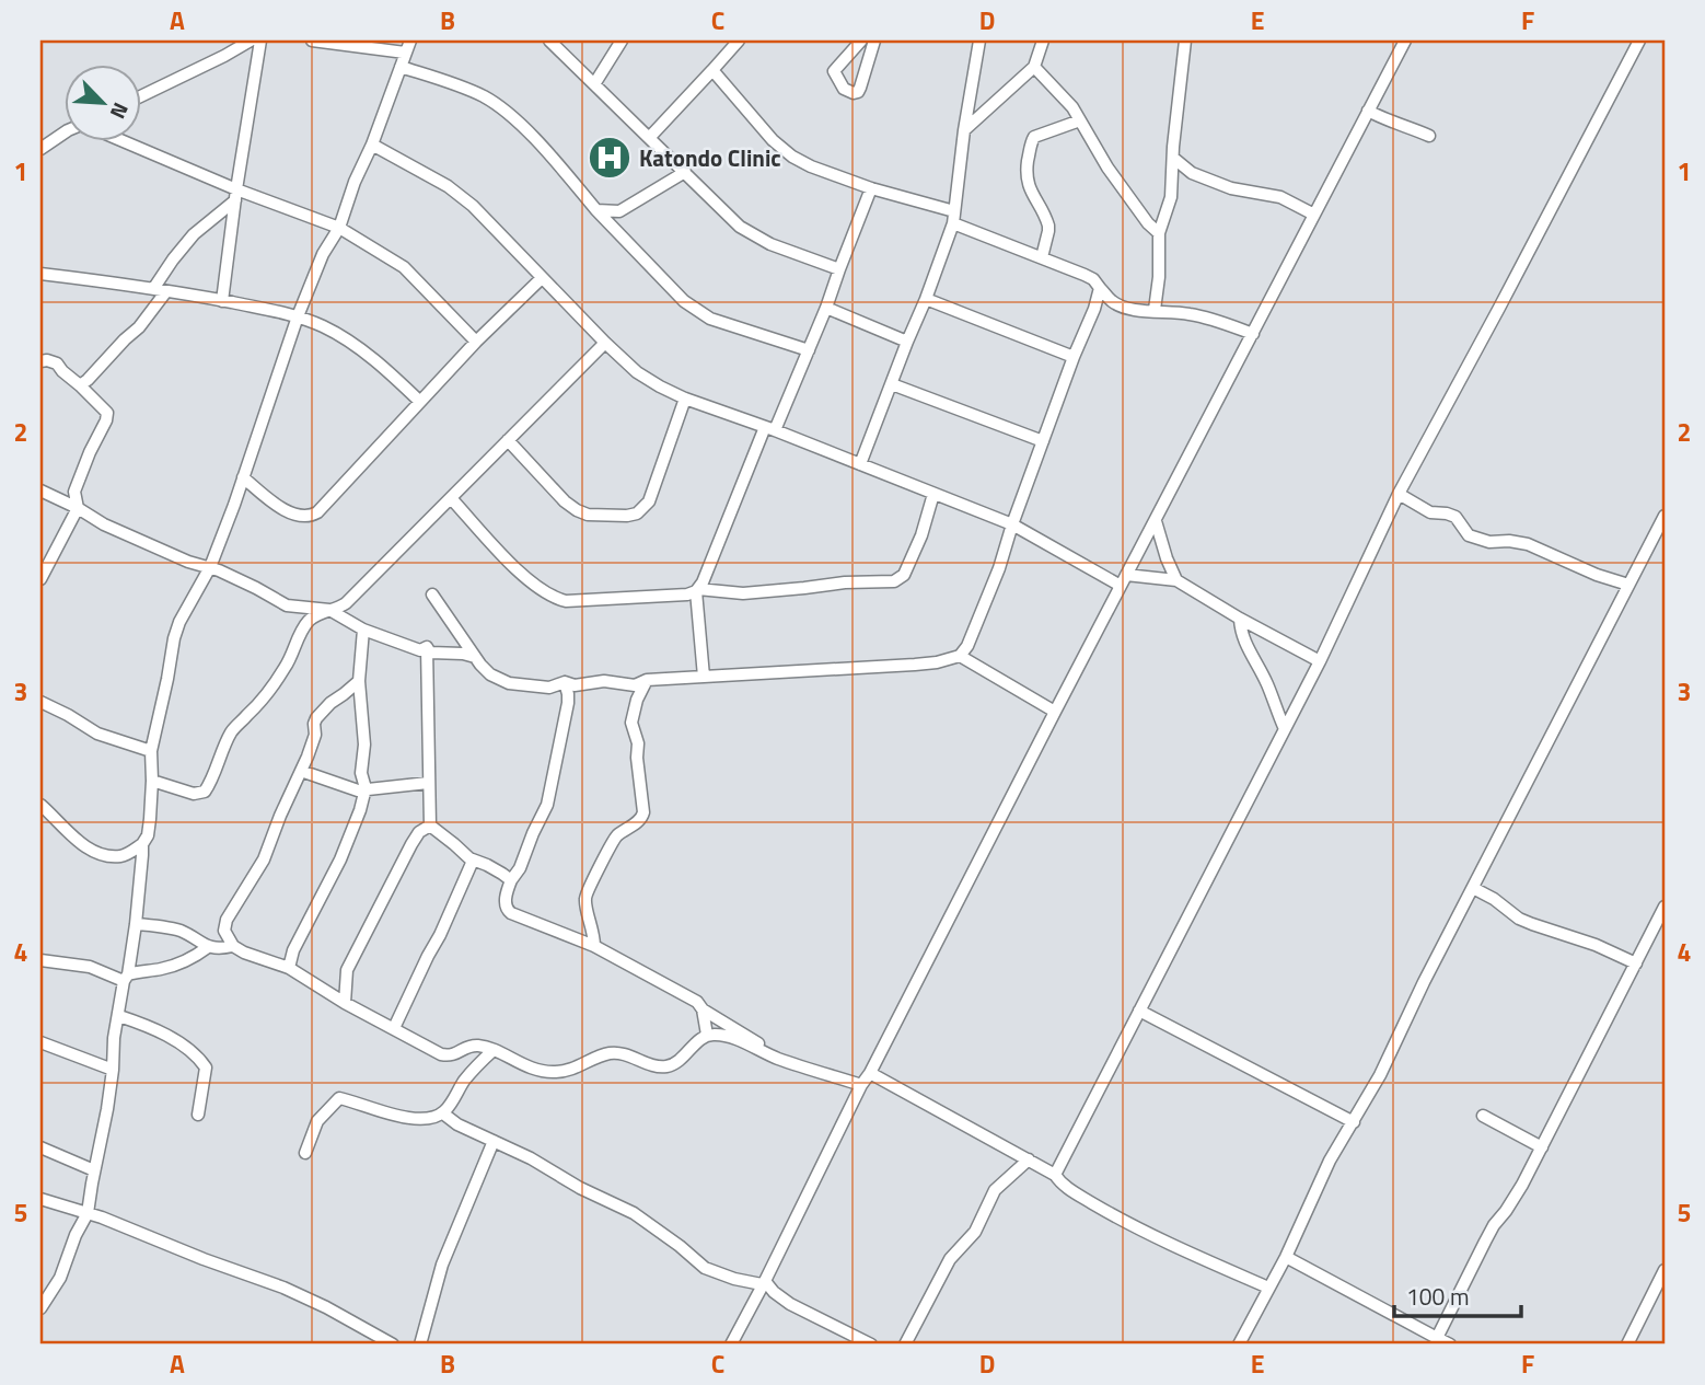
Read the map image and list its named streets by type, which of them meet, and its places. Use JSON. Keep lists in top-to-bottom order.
{
  "places": {
    "hospital": ["Katondo Clinic"]
  },
  "scale_bar": "100 m",
  "north": "bottom right",
  "grid": {
    "columns": [
      "A",
      "B",
      "C",
      "D",
      "E",
      "F"
    ],
    "rows": [
      "1",
      "2",
      "3",
      "4",
      "5"
    ]
  }
}
